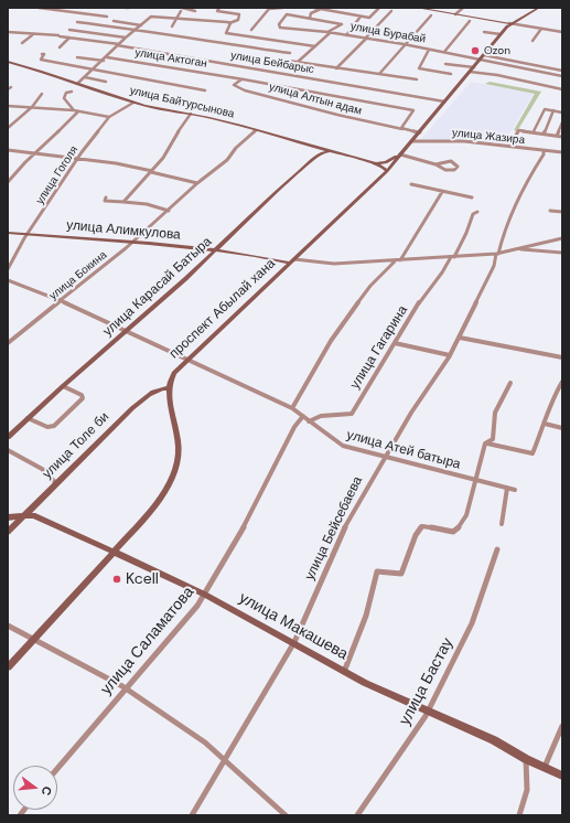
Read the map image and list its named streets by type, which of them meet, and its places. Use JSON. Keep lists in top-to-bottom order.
{
  "streets": {
    "main road": [
      "улица Байтурсынова",
      "улица Алимкулова",
      "улица Карасай Батыра",
      "проспект Абылай хана",
      "улица Толе би",
      "улица Макашева"
    ],
    "street": [
      "улица Бурабай",
      "улица Актоган",
      "улица Бейбарыс",
      "улица Алтын адам",
      "улица Жазира",
      "улица Гоголя",
      "улица Бокина",
      "улица Гагарина",
      "улица Атей батыра",
      "улица Бейсебаева",
      "улица Саламатова",
      "улица Бастау"
    ]
  },
  "crossings": [
    ["улица Бурабай", "проспект Абылай хана"],
    ["улица Актоган", "улица Алтын адам"],
    ["улица Бейбарыс", "проспект Абылай хана"],
    ["улица Байтурсынова", "улица Гоголя"],
    ["улица Байтурсынова", "улица Бокина"],
    ["улица Байтурсынова", "улица Карасай Батыра"],
    ["улица Жазира", "проспект Абылай хана"],
    ["улица Жазира", "улица Бейсебаева"],
    ["улица Гоголя", "улица Алимкулова"],
    ["улица Алимкулова", "улица Бокина"],
    ["улица Алимкулова", "улица Карасай Батыра"],
    ["улица Алимкулова", "проспект Абылай хана"],
    ["улица Алимкулова", "улица Гагарина"],
    ["улица Алимкулова", "улица Бейсебаева"],
    ["улица Бокина", "улица Атей батыра"],
    ["улица Карасай Батыра", "улица Атей батыра"],
    ["проспект Абылай хана", "улица Толе би"],
    ["проспект Абылай хана", "улица Атей батыра"],
    ["улица Гагарина", "улица Атей батыра"],
    ["улица Толе би", "улица Макашева"],
    ["улица Атей батыра", "улица Бейсебаева"],
    ["улица Атей батыра", "улица Саламатова"],
    ["улица Бейсебаева", "улица Макашева"],
    ["улица Макашева", "улица Саламатова"],
    ["улица Макашева", "улица Бастау"]
  ],
  "places": ["Ozon", "Kcell"],
  "north": "right"
}
